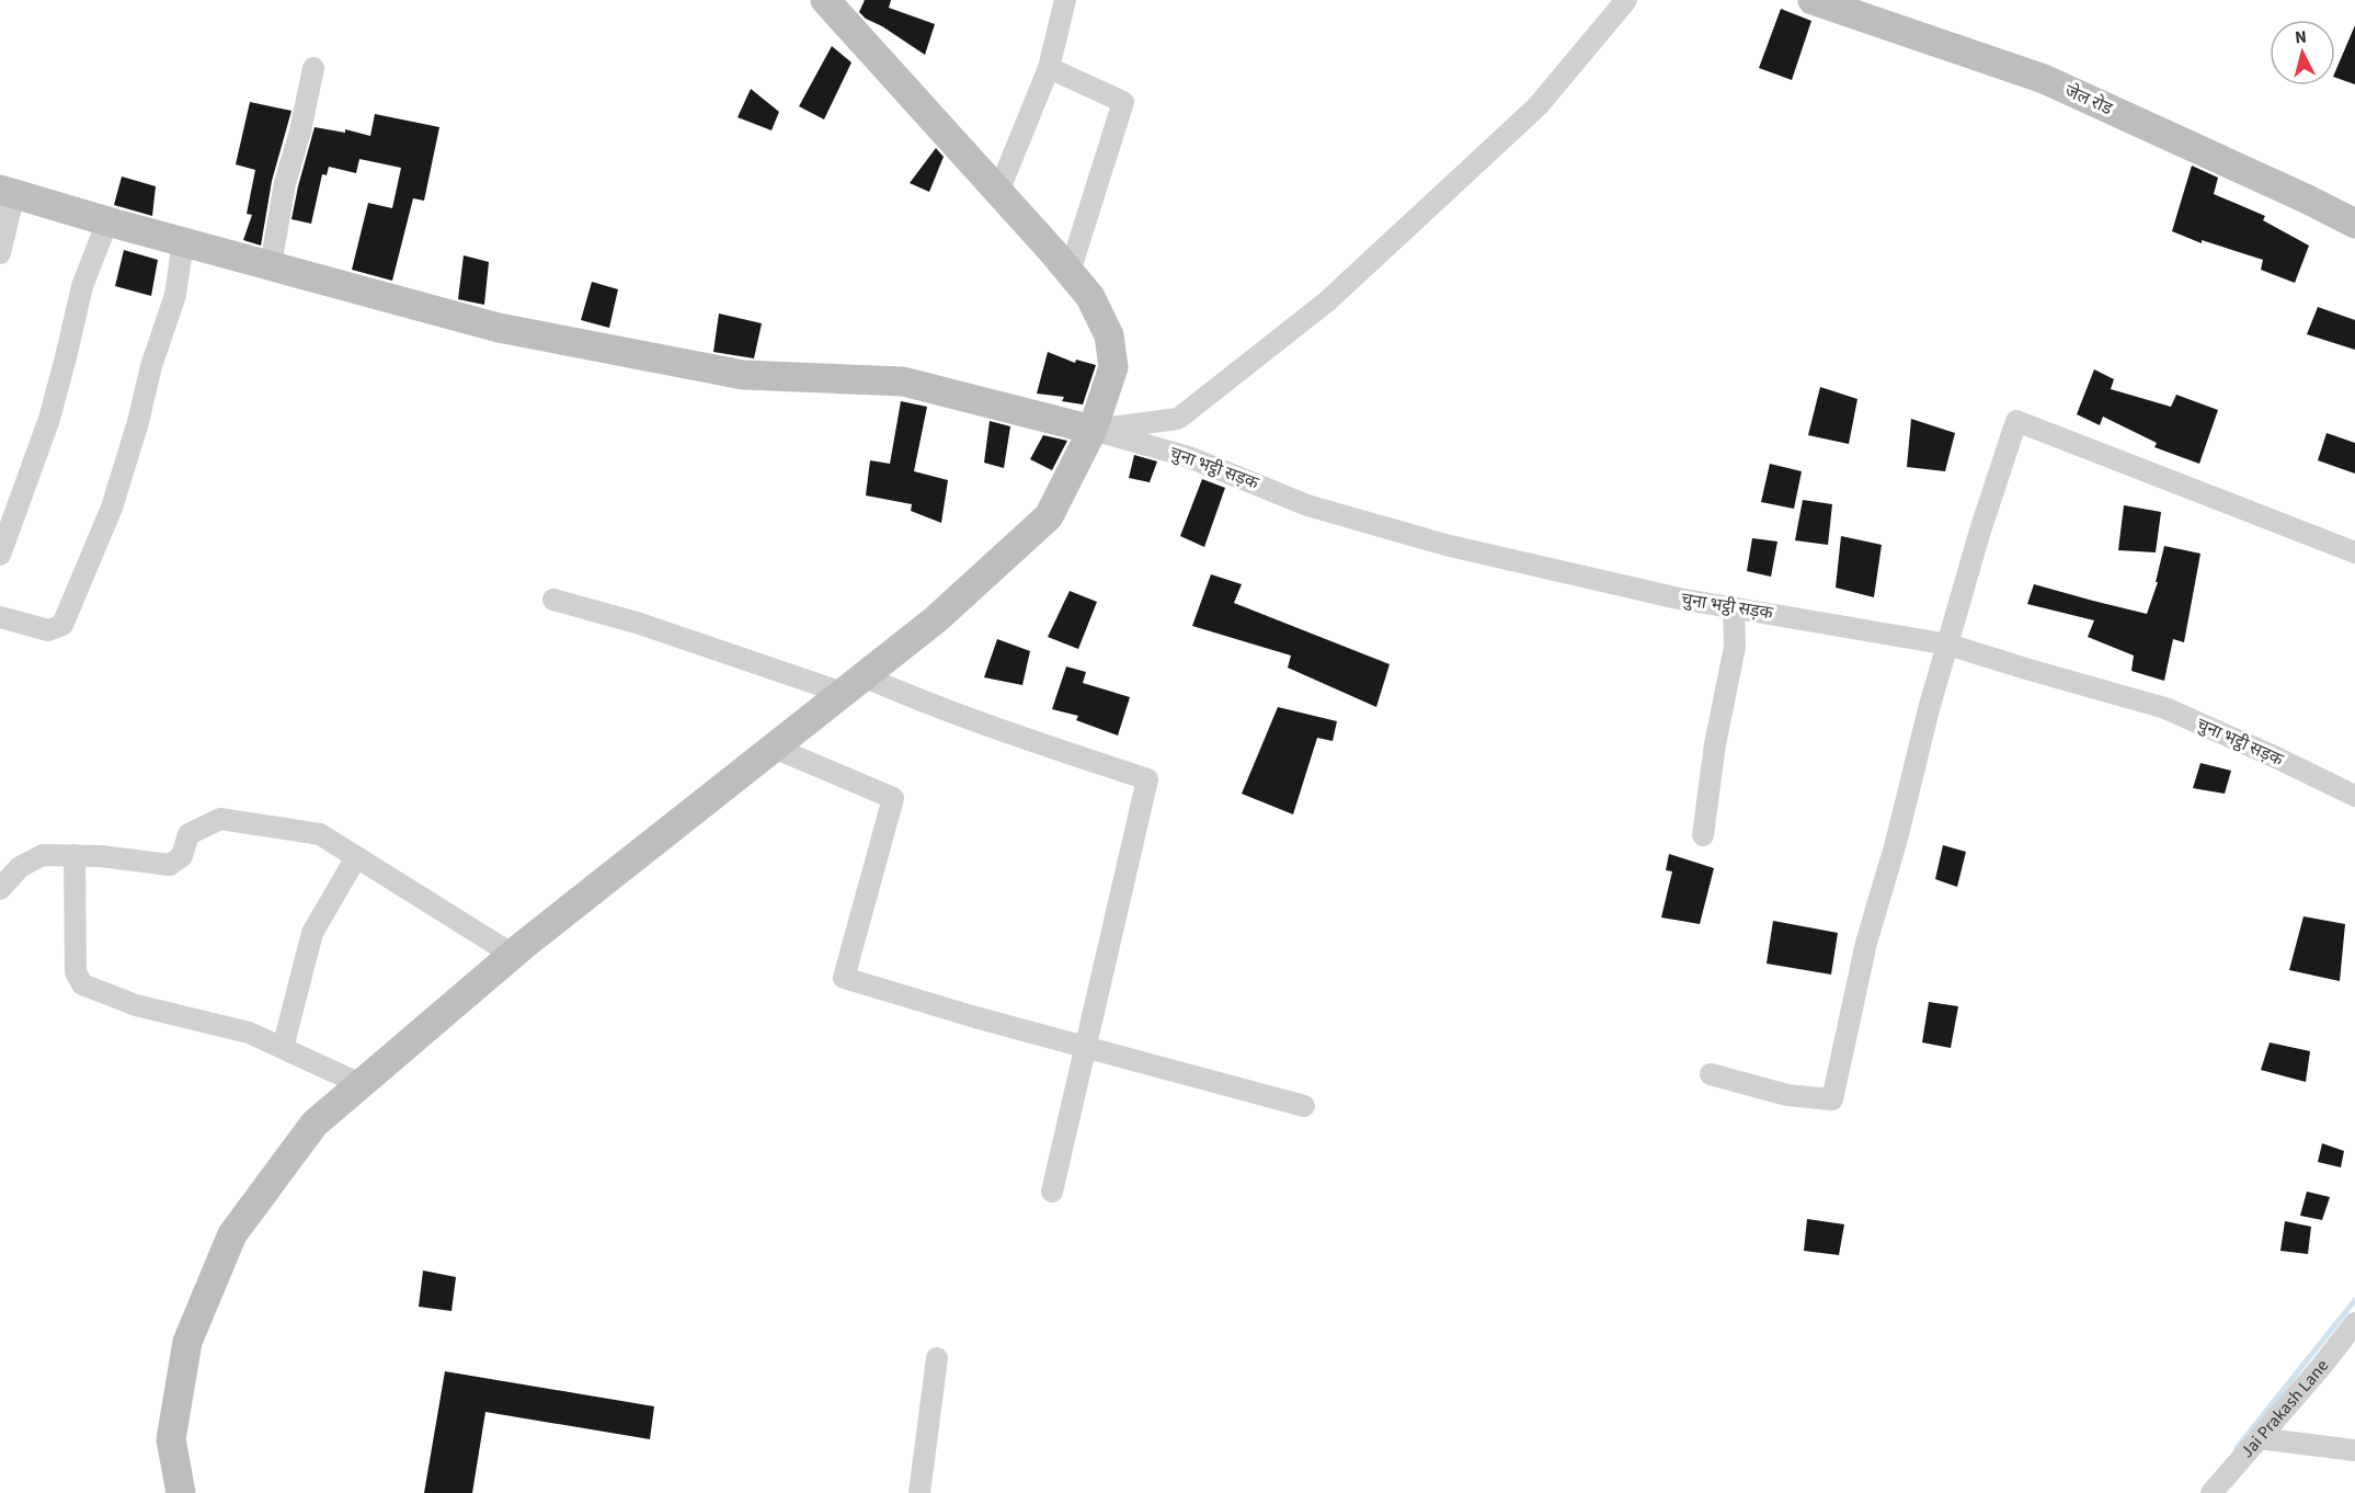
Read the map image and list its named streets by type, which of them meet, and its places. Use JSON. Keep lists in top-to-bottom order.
{
  "streets": {
    "street": ["जेल रोड", "चुना भट्ठी सड़क", "Jai Prakash Lane"]
  },
  "north": "top"
}
